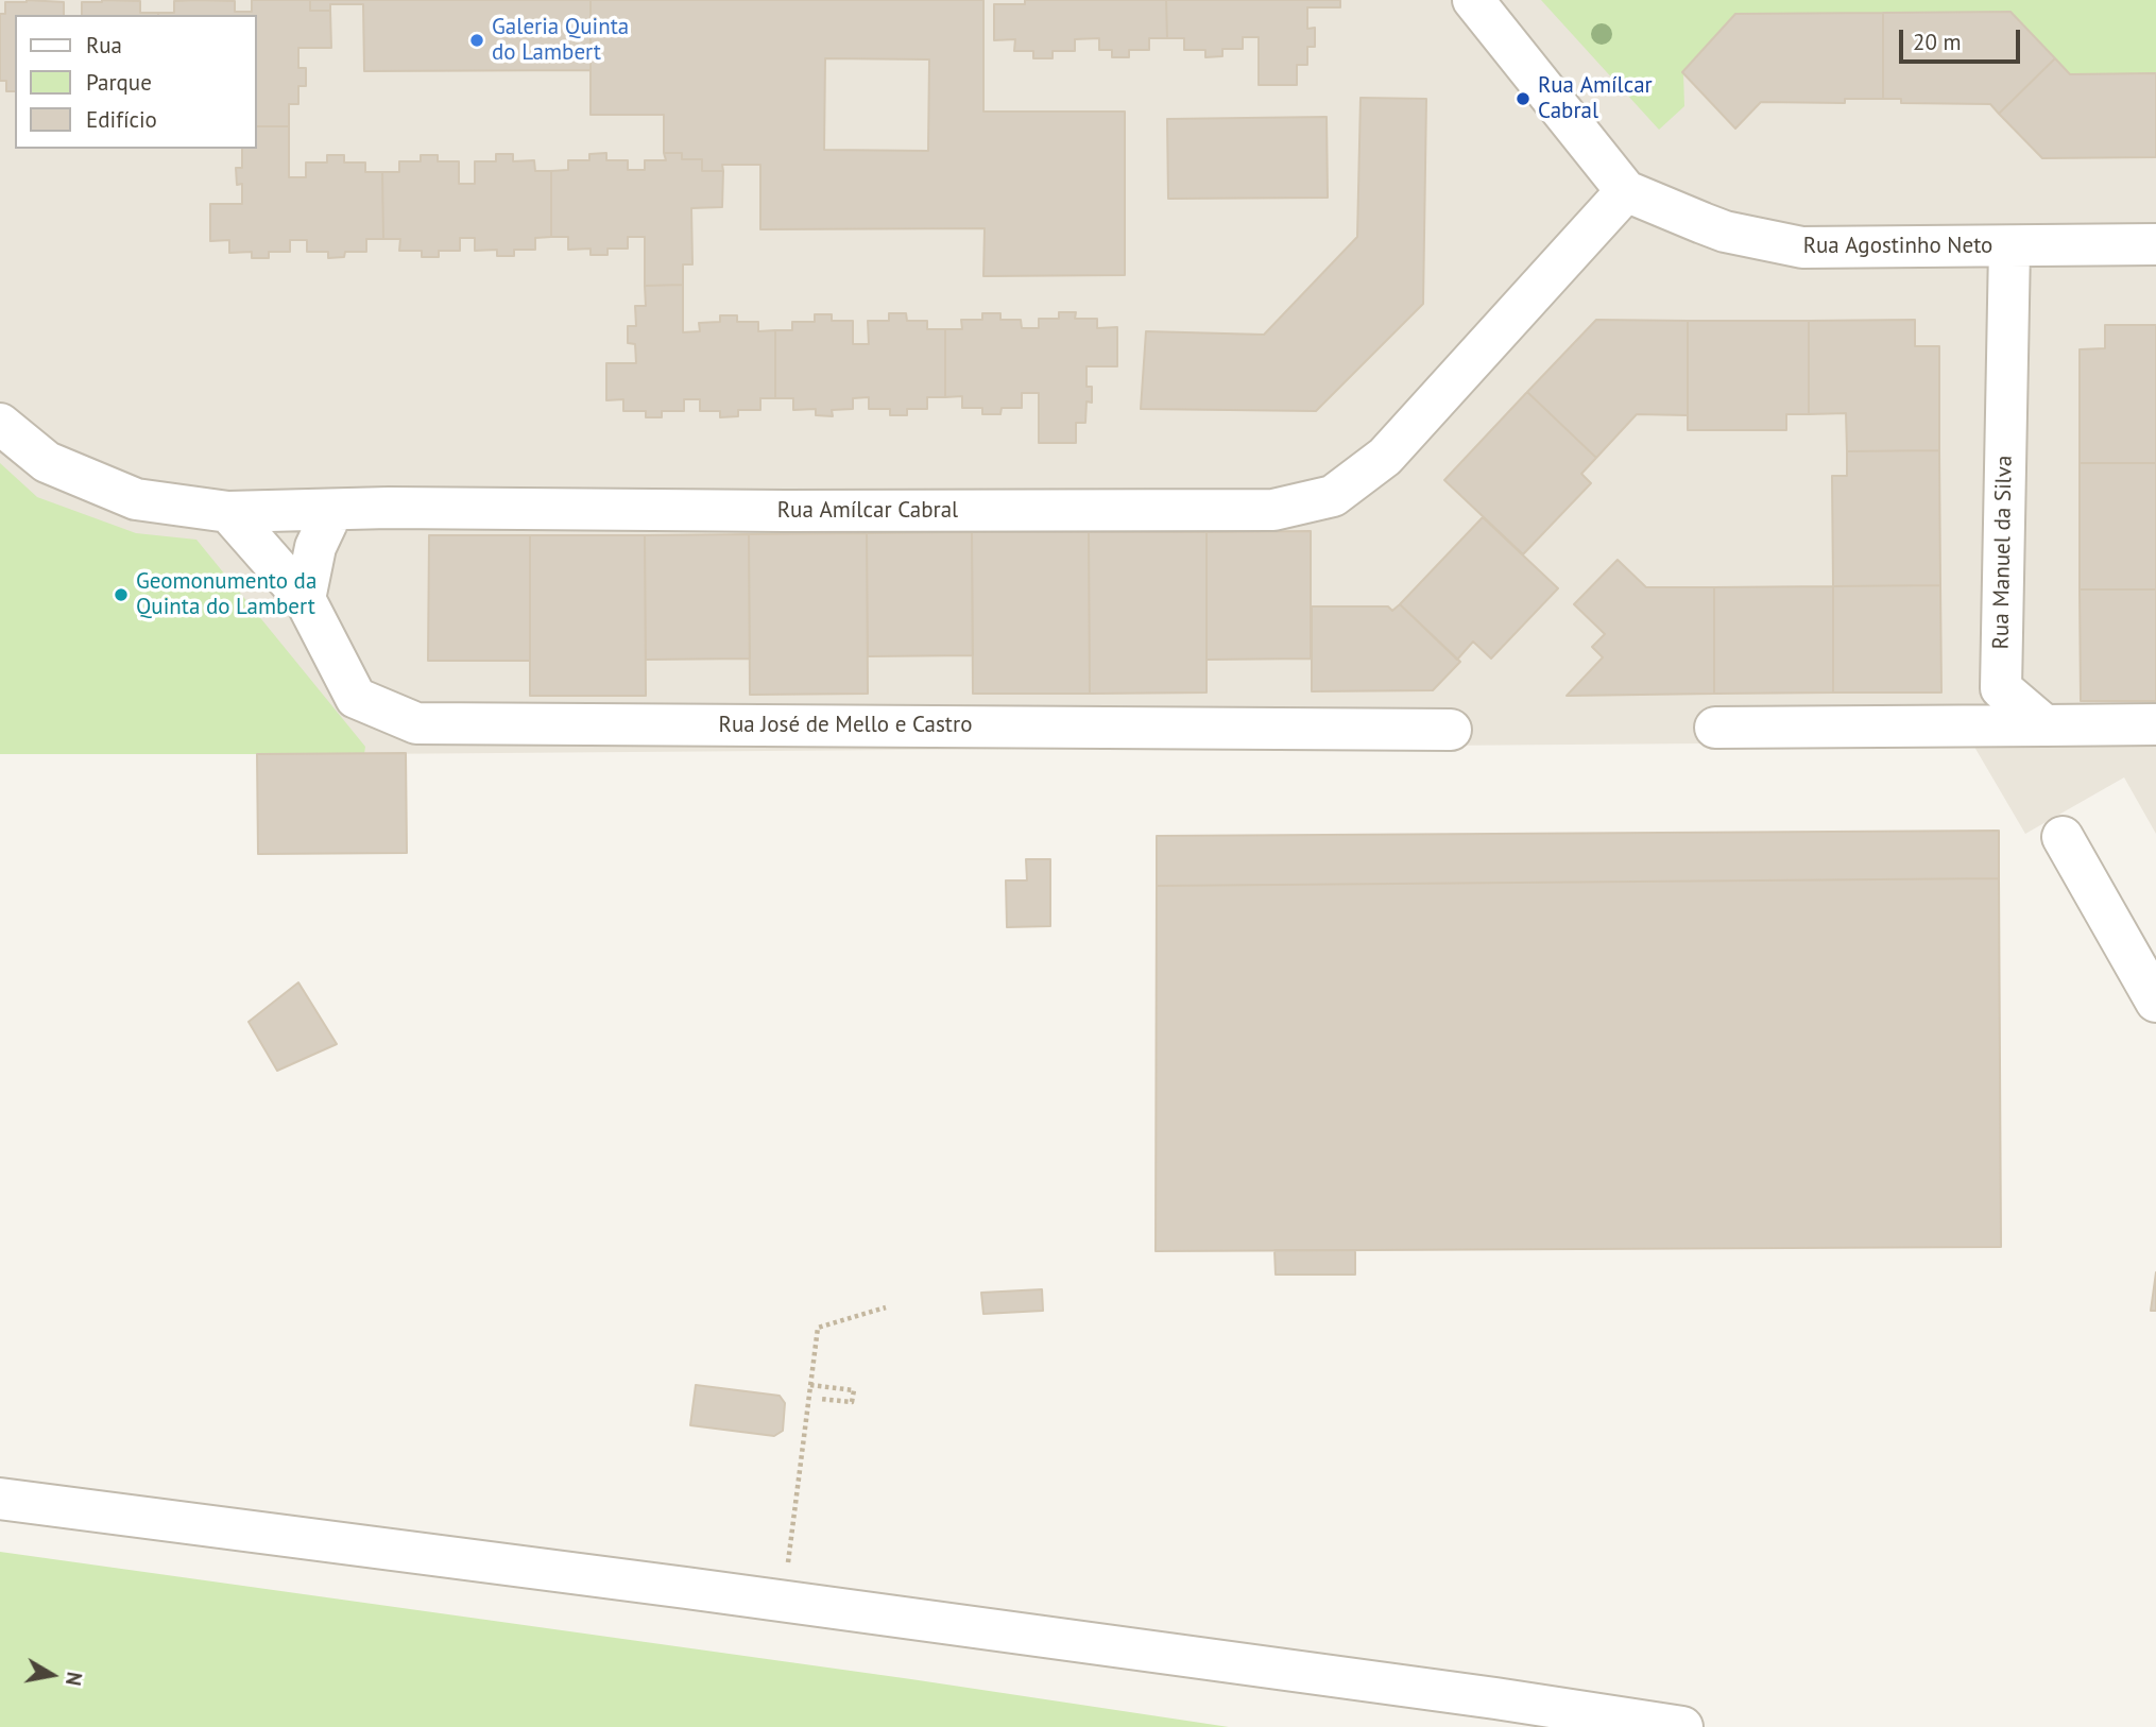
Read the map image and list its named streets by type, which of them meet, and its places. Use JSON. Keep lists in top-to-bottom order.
{
  "streets": {
    "street": [
      "Rua Agostinho Neto",
      "Rua Amílcar Cabral",
      "Rua Manuel da Silva",
      "Rua José de Mello e Castro"
    ]
  },
  "crossings": [
    ["Rua Agostinho Neto", "Rua Amílcar Cabral"],
    ["Rua Agostinho Neto", "Rua Manuel da Silva"],
    ["Rua Amílcar Cabral", "Rua José de Mello e Castro"]
  ],
  "places": ["Galeria Quinta do Lambert", "Rua Amílcar Cabral", "Geomonumento da Quinta do Lambert"],
  "legend": ["Rua", "Parque", "Edifício"],
  "scale_bar": "20 m",
  "north": "right"
}
